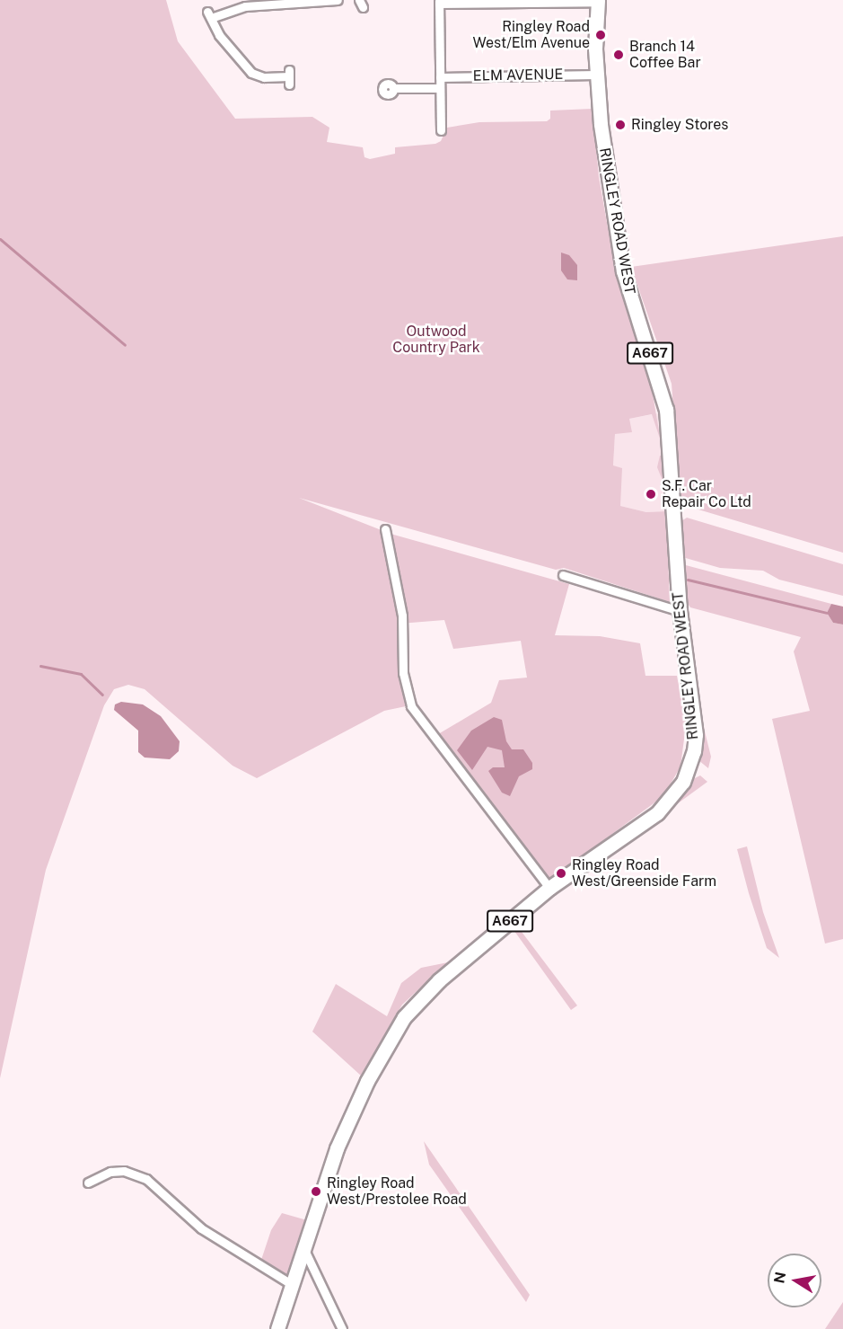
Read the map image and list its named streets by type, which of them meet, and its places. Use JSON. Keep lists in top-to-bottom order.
{
  "streets": {
    "main road": ["RINGLEY ROAD WEST", "A667"],
    "street": ["ELM AVENUE"]
  },
  "crossings": [
    ["ELM AVENUE", "RINGLEY ROAD WEST"],
    ["RINGLEY ROAD WEST", "A667"]
  ],
  "parks": ["Outwood Country Park"],
  "places": [
    "Ringley Road West/Elm Avenue",
    "Branch 14 Coffee Bar",
    "Ringley Stores",
    "S.F. Car Repair Co Ltd",
    "Ringley Road West/Greenside Farm",
    "Ringley Road West/Prestolee Road"
  ],
  "north": "left"
}
